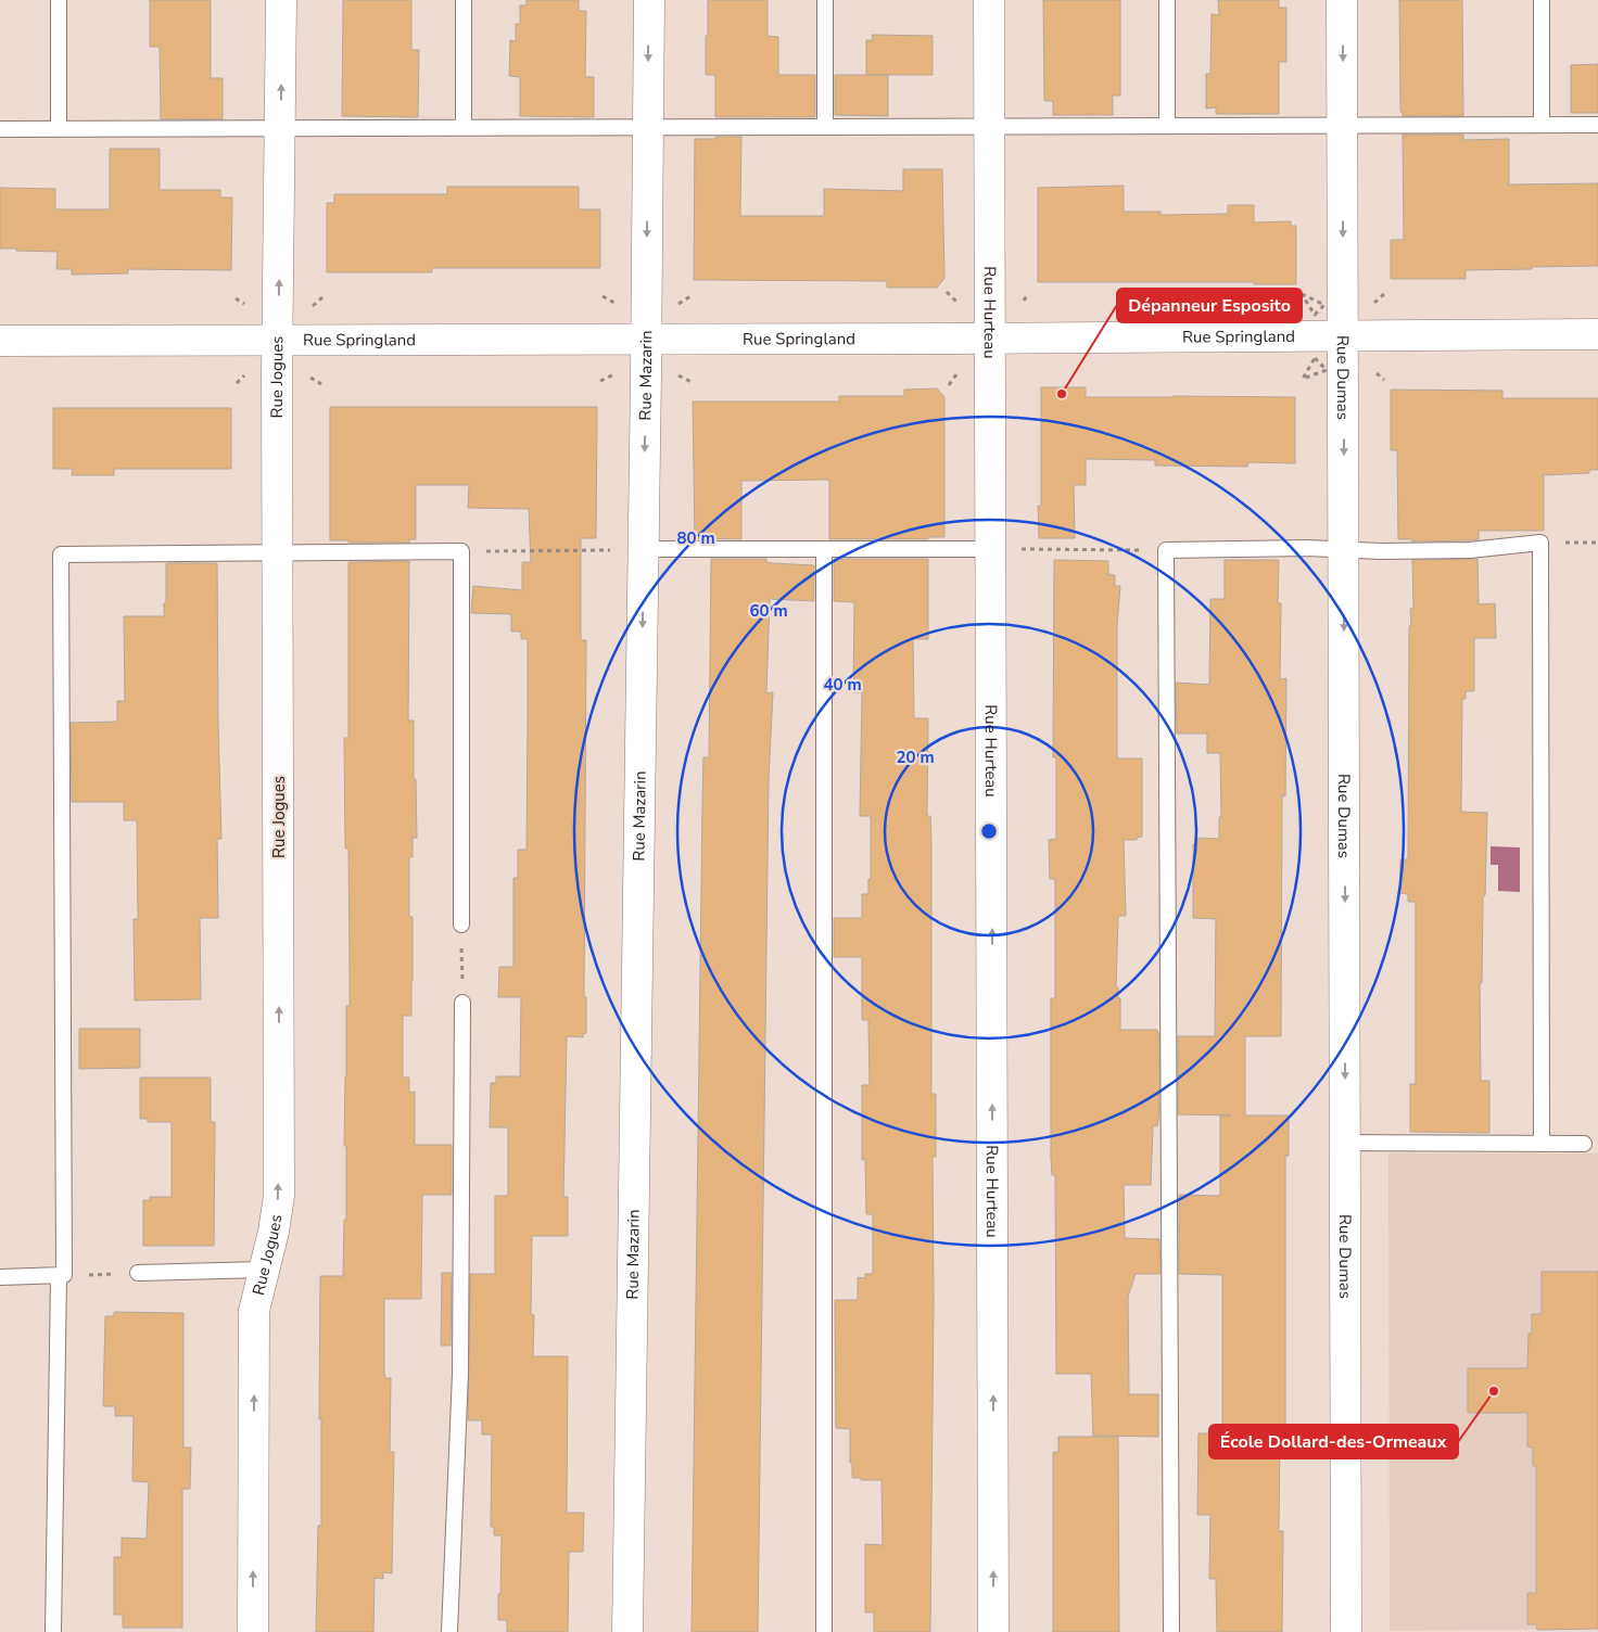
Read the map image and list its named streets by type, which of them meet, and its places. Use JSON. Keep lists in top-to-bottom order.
{
  "streets": {
    "street": [
      "Rue Hurteau",
      "Rue Springland",
      "Rue Mazarin",
      "Rue Dumas",
      "Rue Jogues"
    ]
  },
  "crossings": [
    ["Rue Hurteau", "Rue Springland"],
    ["Rue Springland", "Rue Mazarin"],
    ["Rue Springland", "Rue Dumas"],
    ["Rue Springland", "Rue Jogues"]
  ],
  "one_way": [
    "Rue Hurteau",
    "Rue Mazarin",
    "Rue Dumas",
    "Rue Jogues"
  ],
  "places": ["Dépanneur Esposito", "École Dollard-des-Ormeaux"],
  "rings": [
    "80 m",
    "60 m",
    "40 m",
    "20 m"
  ]
}
